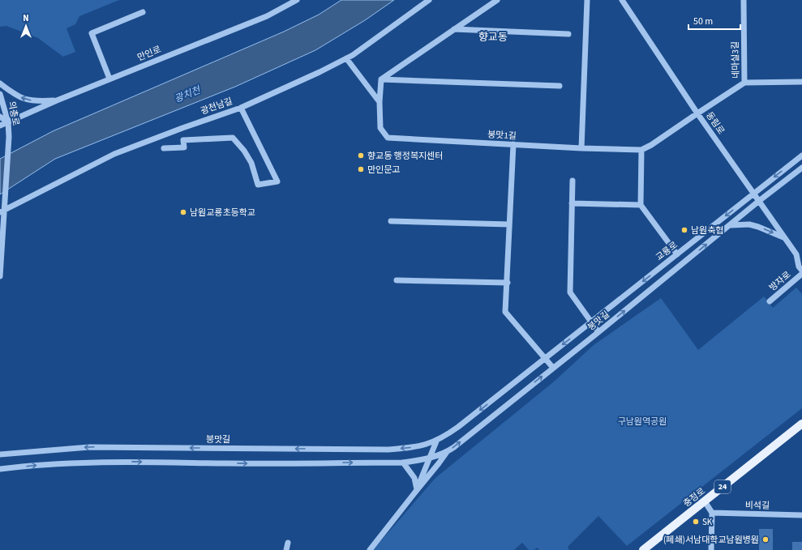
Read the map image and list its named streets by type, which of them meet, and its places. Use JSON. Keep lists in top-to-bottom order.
{
  "streets": {
    "main road": ["24", "충정로"],
    "street": [
      "만인로",
      "네마실3길",
      "광천남길",
      "의총로",
      "동림로",
      "붕맛1길",
      "교룡로",
      "방자로",
      "붕맛길",
      "비석길"
    ]
  },
  "crossings": [
    ["만인로", "의총로"],
    ["네마실3길", "동림로"],
    ["광천남길", "의총로"],
    ["동림로", "교룡로"],
    ["동림로", "붕맛길"],
    ["교룡로", "붕맛길"]
  ],
  "one_way": ["교룡로"],
  "districts": ["향교동"],
  "water": ["광치천"],
  "parks": ["구남원역공원"],
  "places": [
    "향교동 행정복지센터",
    "만인문고",
    "남원교룡초등학교",
    "남원축협",
    "SK",
    "(폐쇄)서남대학교남원병원"
  ],
  "scale_bar": "50 m",
  "north": "top"
}
